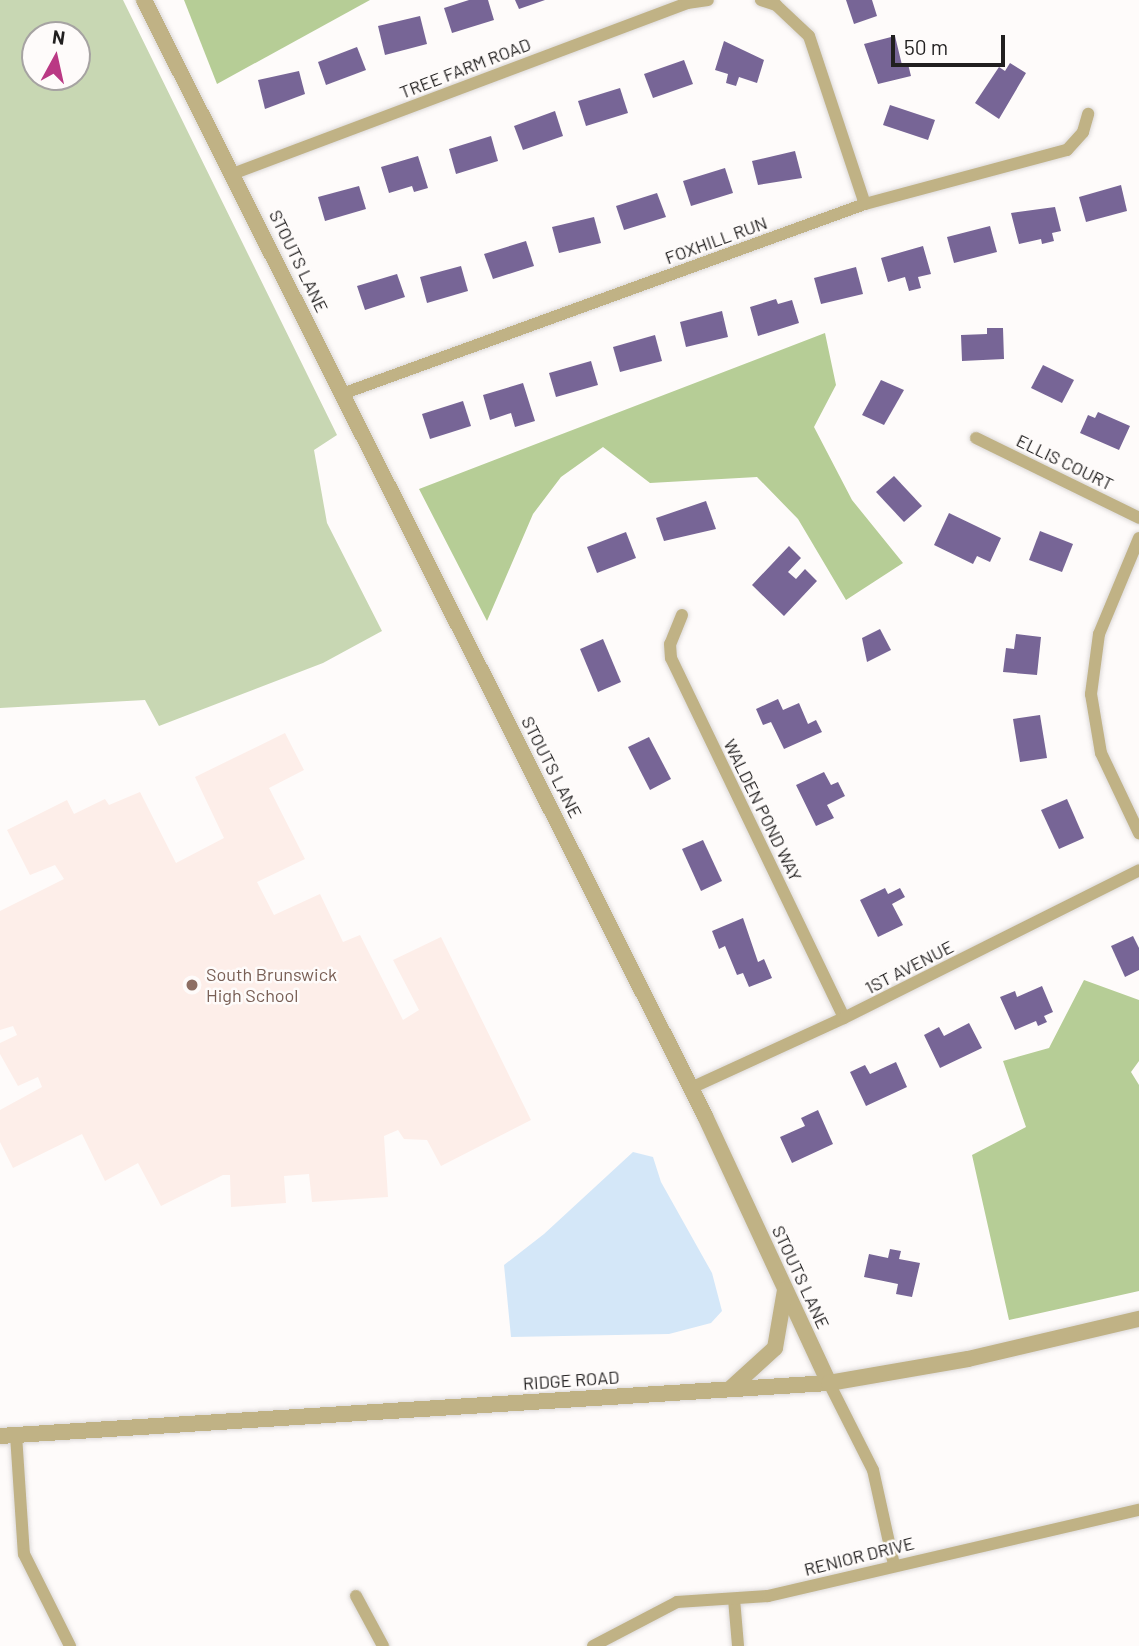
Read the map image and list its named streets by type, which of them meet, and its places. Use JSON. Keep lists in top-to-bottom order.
{
  "streets": {
    "street": [
      "TREE FARM ROAD",
      "FOXHILL RUN",
      "STOUTS LANE",
      "ELLIS COURT",
      "WALDEN POND WAY",
      "1ST AVENUE",
      "RIDGE ROAD",
      "RENIOR DRIVE"
    ]
  },
  "crossings": [
    ["TREE FARM ROAD", "STOUTS LANE"],
    ["FOXHILL RUN", "STOUTS LANE"],
    ["STOUTS LANE", "1ST AVENUE"],
    ["STOUTS LANE", "RIDGE ROAD"],
    ["STOUTS LANE", "RENIOR DRIVE"],
    ["WALDEN POND WAY", "1ST AVENUE"]
  ],
  "places": ["South Brunswick High School"],
  "scale_bar": "50 m",
  "north": "top"
}
